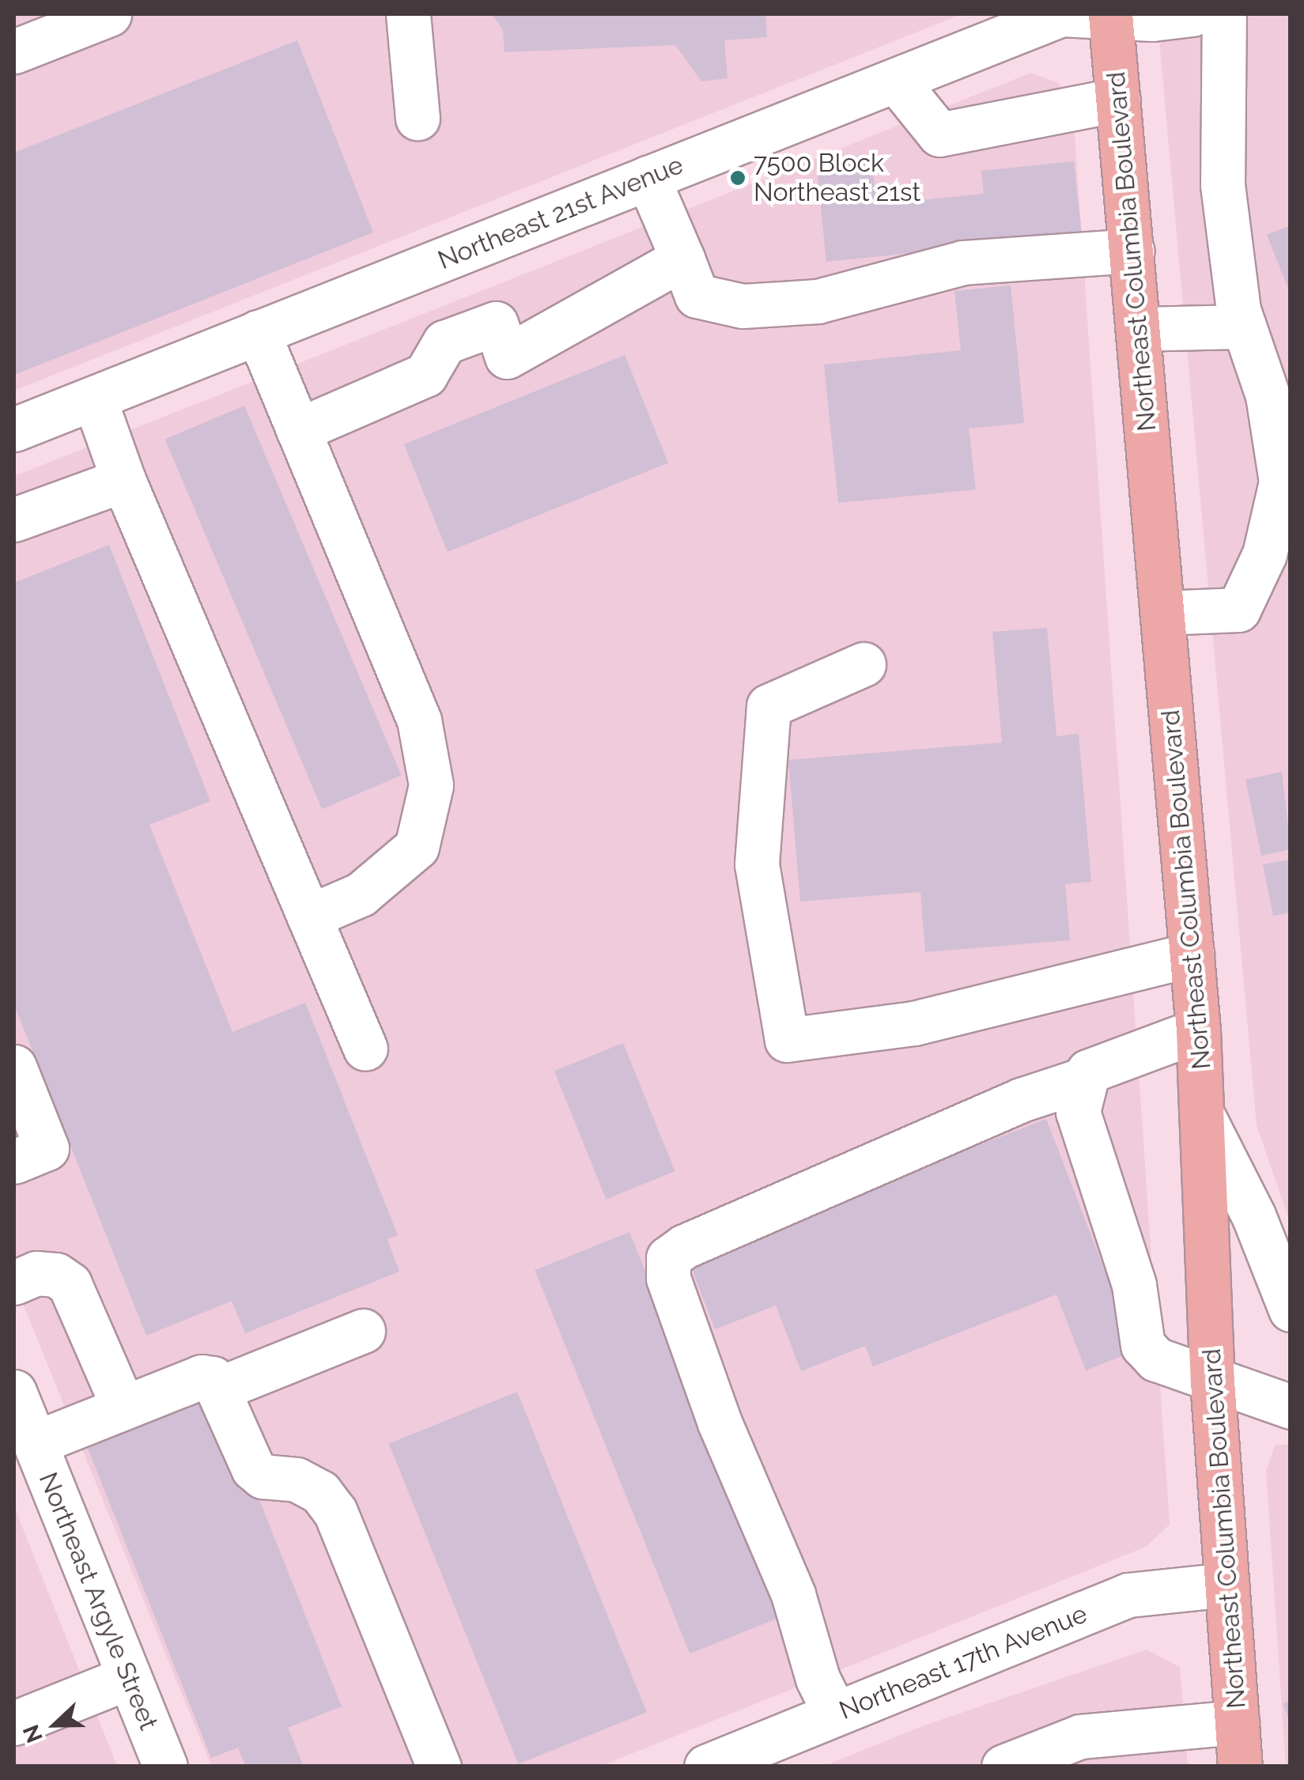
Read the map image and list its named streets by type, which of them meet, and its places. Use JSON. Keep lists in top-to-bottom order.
{
  "streets": {
    "main road": ["Northeast Columbia Boulevard"],
    "street": ["Northeast 21st Avenue", "Northeast Argyle Street", "Northeast 17th Avenue"]
  },
  "crossings": [
    ["Northeast 21st Avenue", "Northeast Columbia Boulevard"],
    ["Northeast Columbia Boulevard", "Northeast 17th Avenue"]
  ],
  "places": ["7500 Block Northeast 21st"],
  "north": "left"
}
